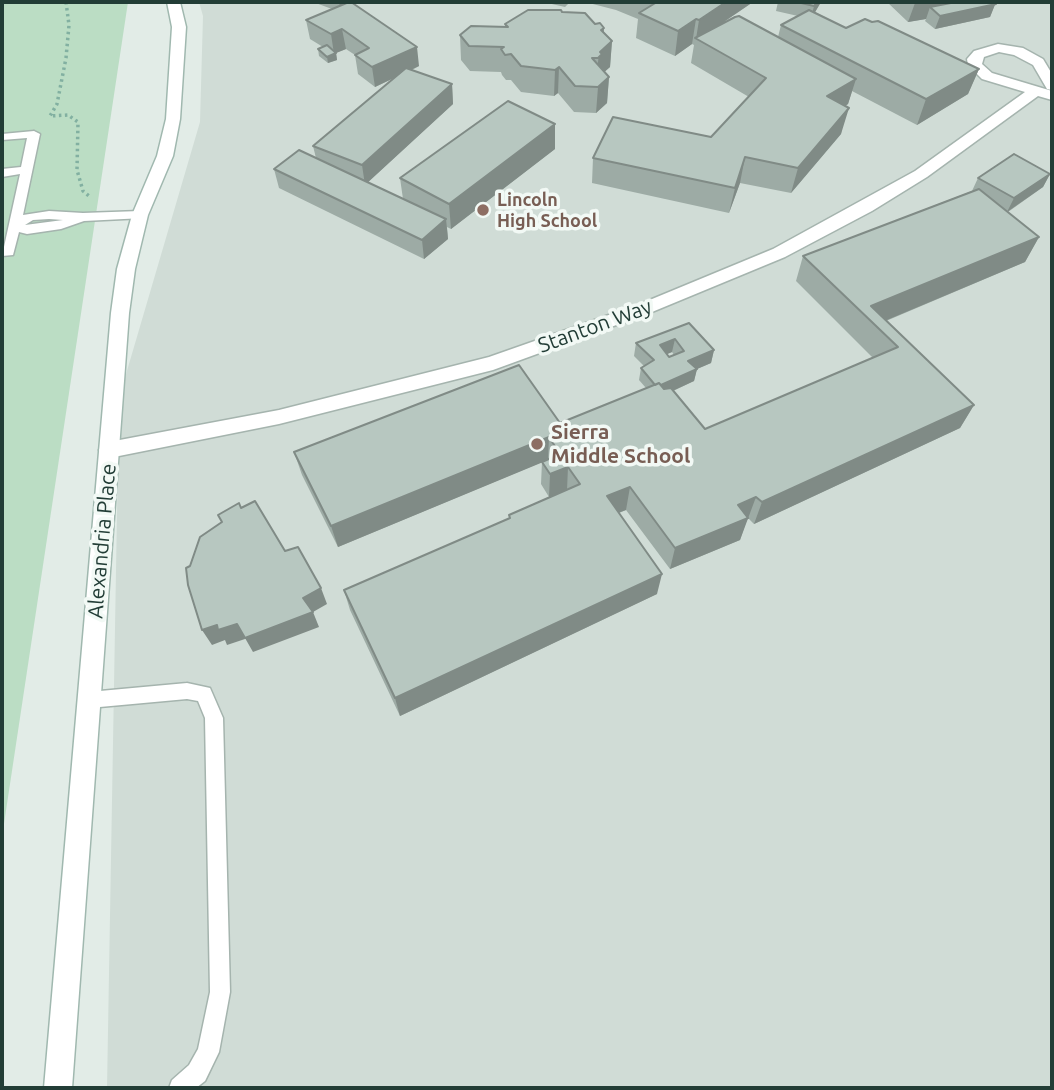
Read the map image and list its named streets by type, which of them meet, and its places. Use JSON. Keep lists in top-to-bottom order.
{
  "streets": {
    "street": ["Stanton Way", "Alexandria Place"]
  },
  "crossings": [
    ["Stanton Way", "Alexandria Place"]
  ],
  "places": ["Lincoln High School", "Sierra Middle School"]
}
